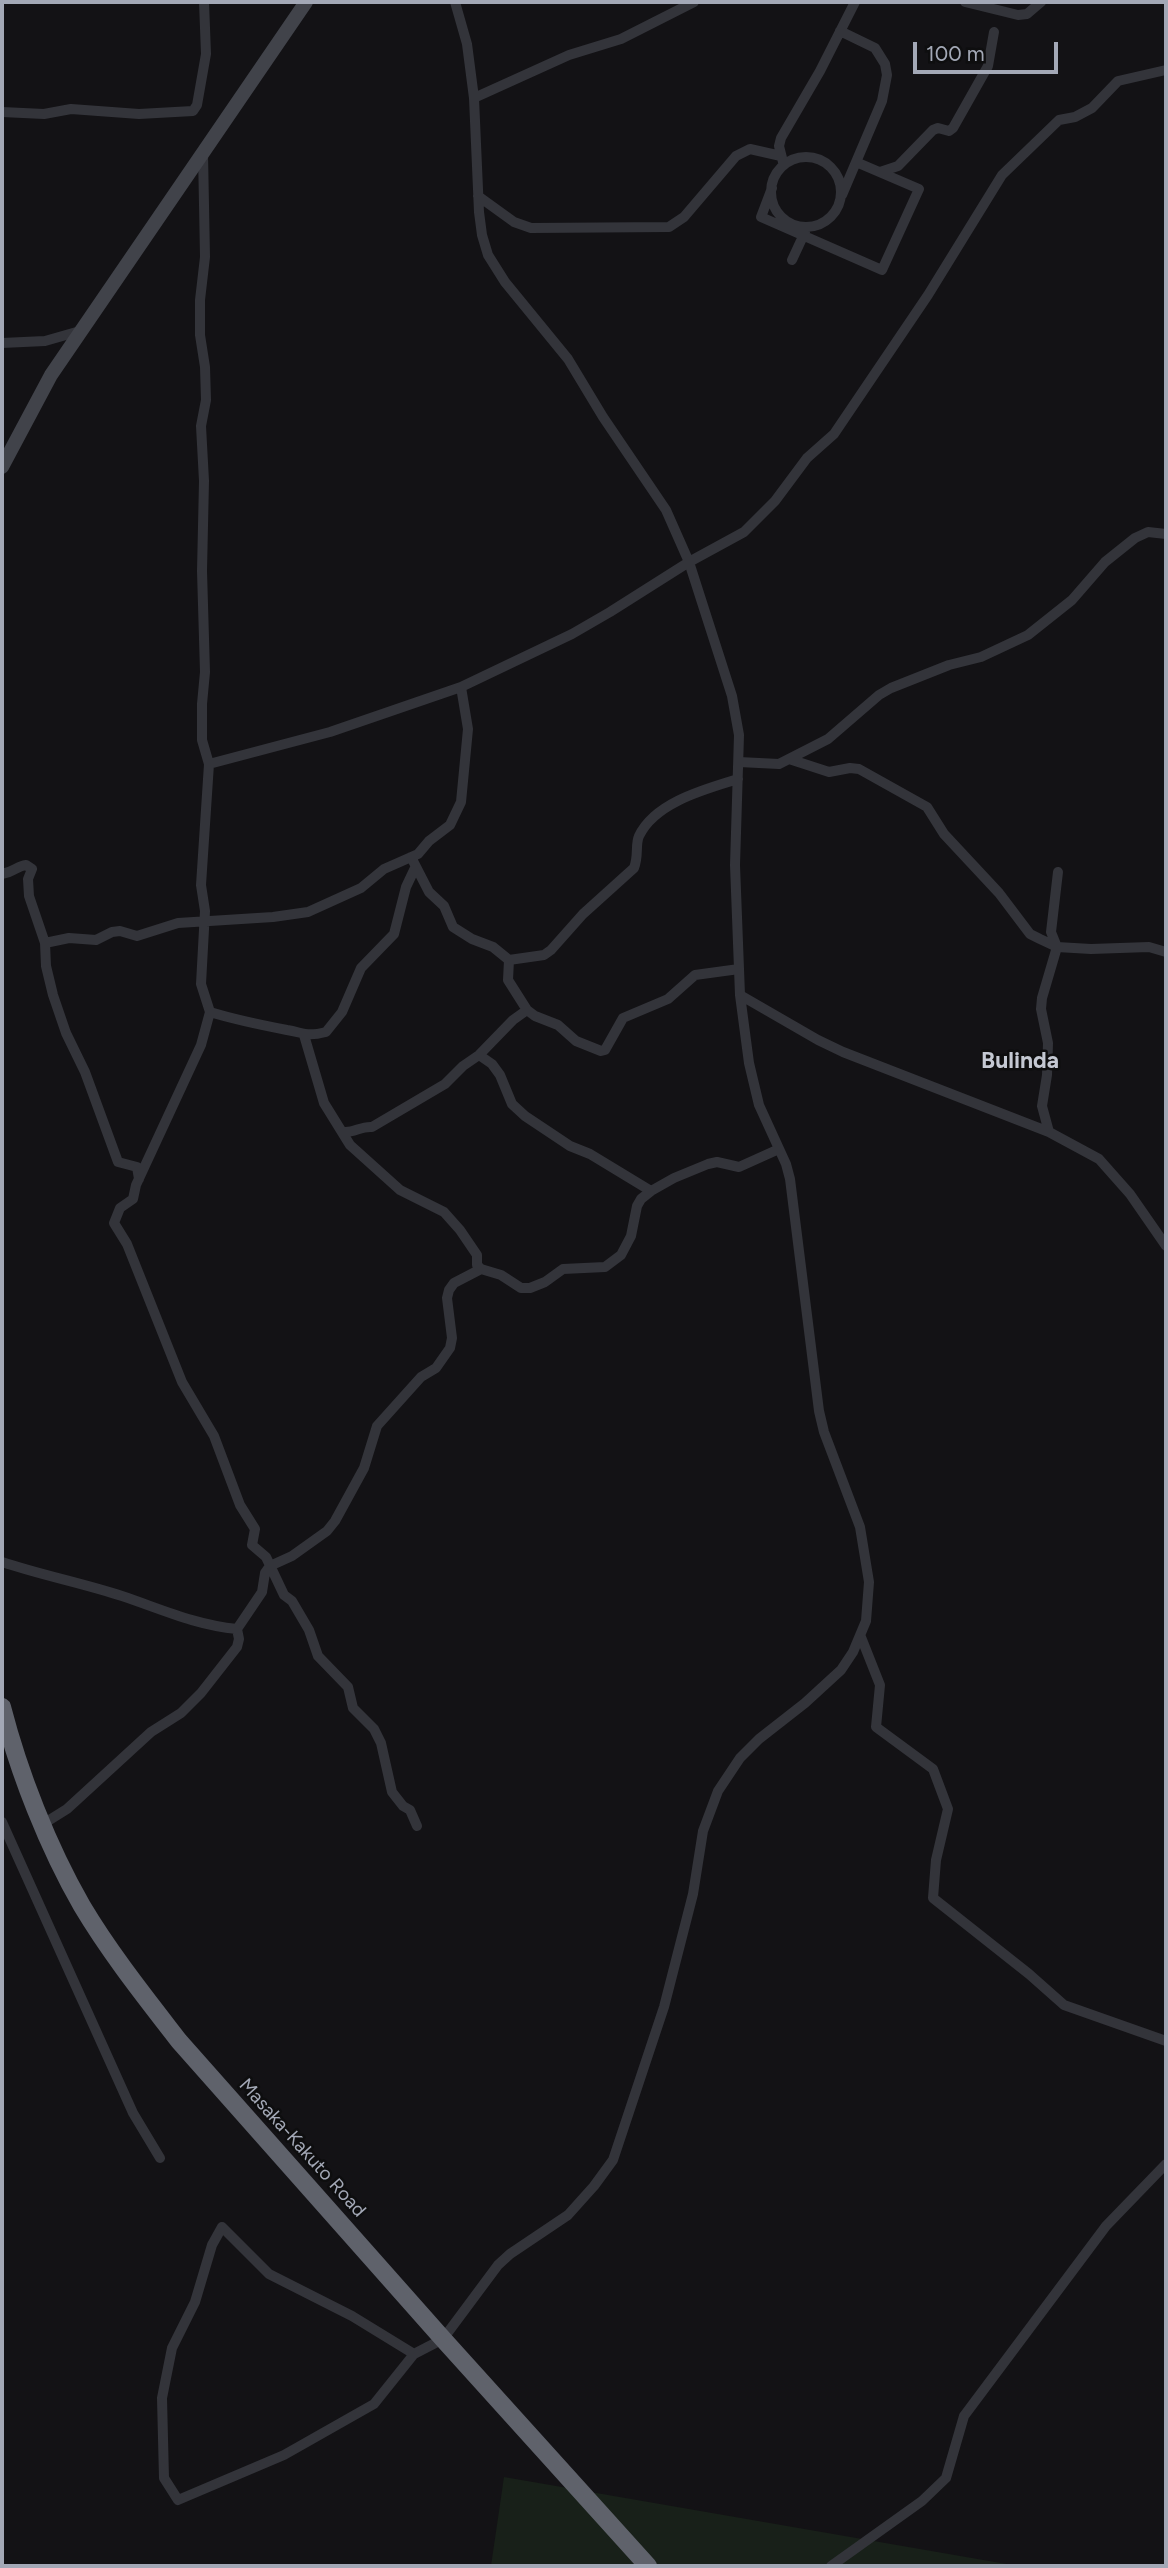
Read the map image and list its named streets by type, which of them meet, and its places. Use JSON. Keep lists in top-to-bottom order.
{
  "streets": {
    "highway": ["Masaka-Kakuto Road"]
  },
  "districts": ["Bulinda"],
  "scale_bar": "100 m"
}
